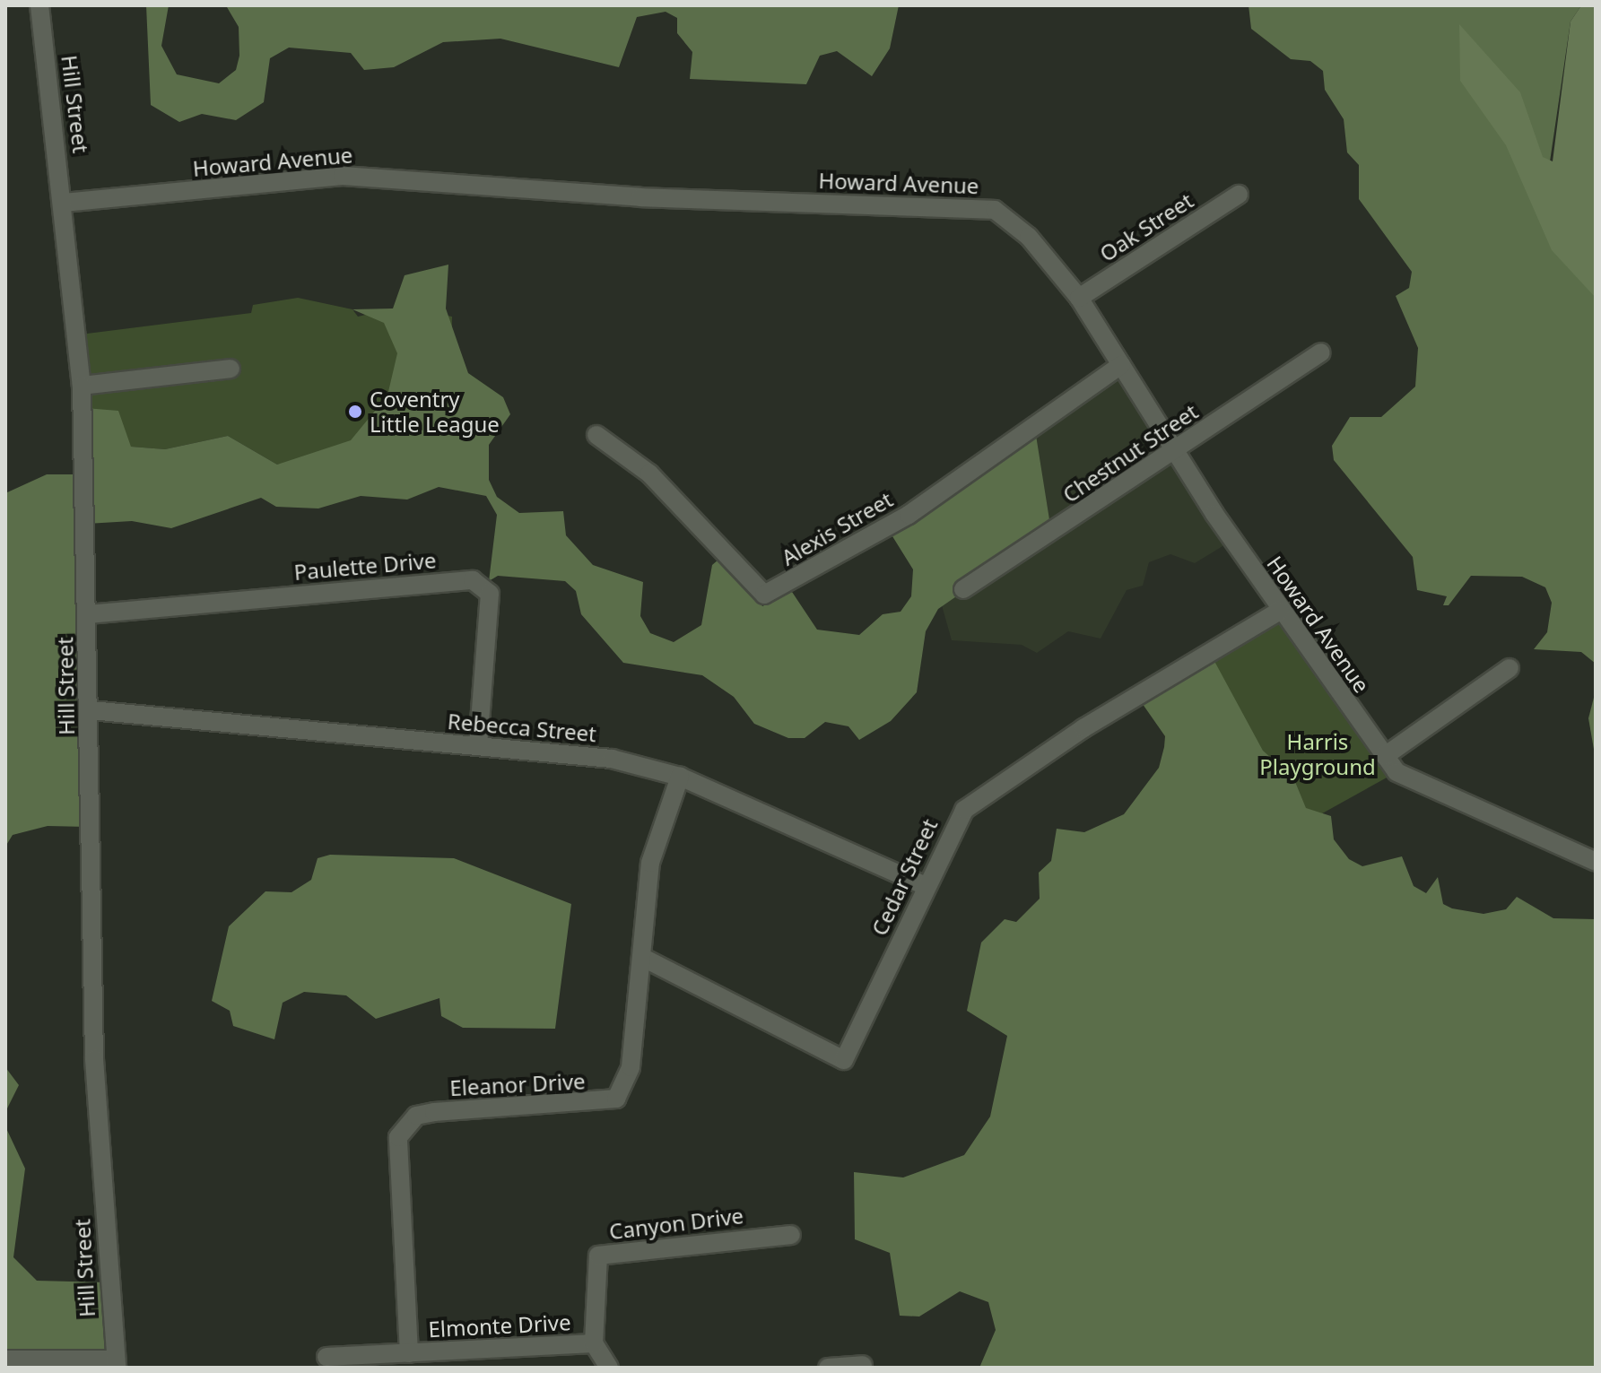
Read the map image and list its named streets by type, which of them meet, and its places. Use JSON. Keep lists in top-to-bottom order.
{
  "streets": {
    "street": [
      "Hill Street",
      "Howard Avenue",
      "Oak Street",
      "Chestnut Street",
      "Alexis Street",
      "Paulette Drive",
      "Rebecca Street",
      "Cedar Street",
      "Eleanor Drive",
      "Canyon Drive",
      "Elmonte Drive"
    ]
  },
  "crossings": [
    ["Hill Street", "Howard Avenue"],
    ["Hill Street", "Paulette Drive"],
    ["Hill Street", "Rebecca Street"],
    ["Howard Avenue", "Oak Street"],
    ["Howard Avenue", "Chestnut Street"],
    ["Howard Avenue", "Alexis Street"],
    ["Howard Avenue", "Cedar Street"],
    ["Paulette Drive", "Rebecca Street"],
    ["Rebecca Street", "Cedar Street"],
    ["Rebecca Street", "Eleanor Drive"],
    ["Cedar Street", "Eleanor Drive"],
    ["Eleanor Drive", "Elmonte Drive"],
    ["Canyon Drive", "Elmonte Drive"]
  ],
  "parks": ["Harris Playground"],
  "places": ["Coventry Little League"]
}
